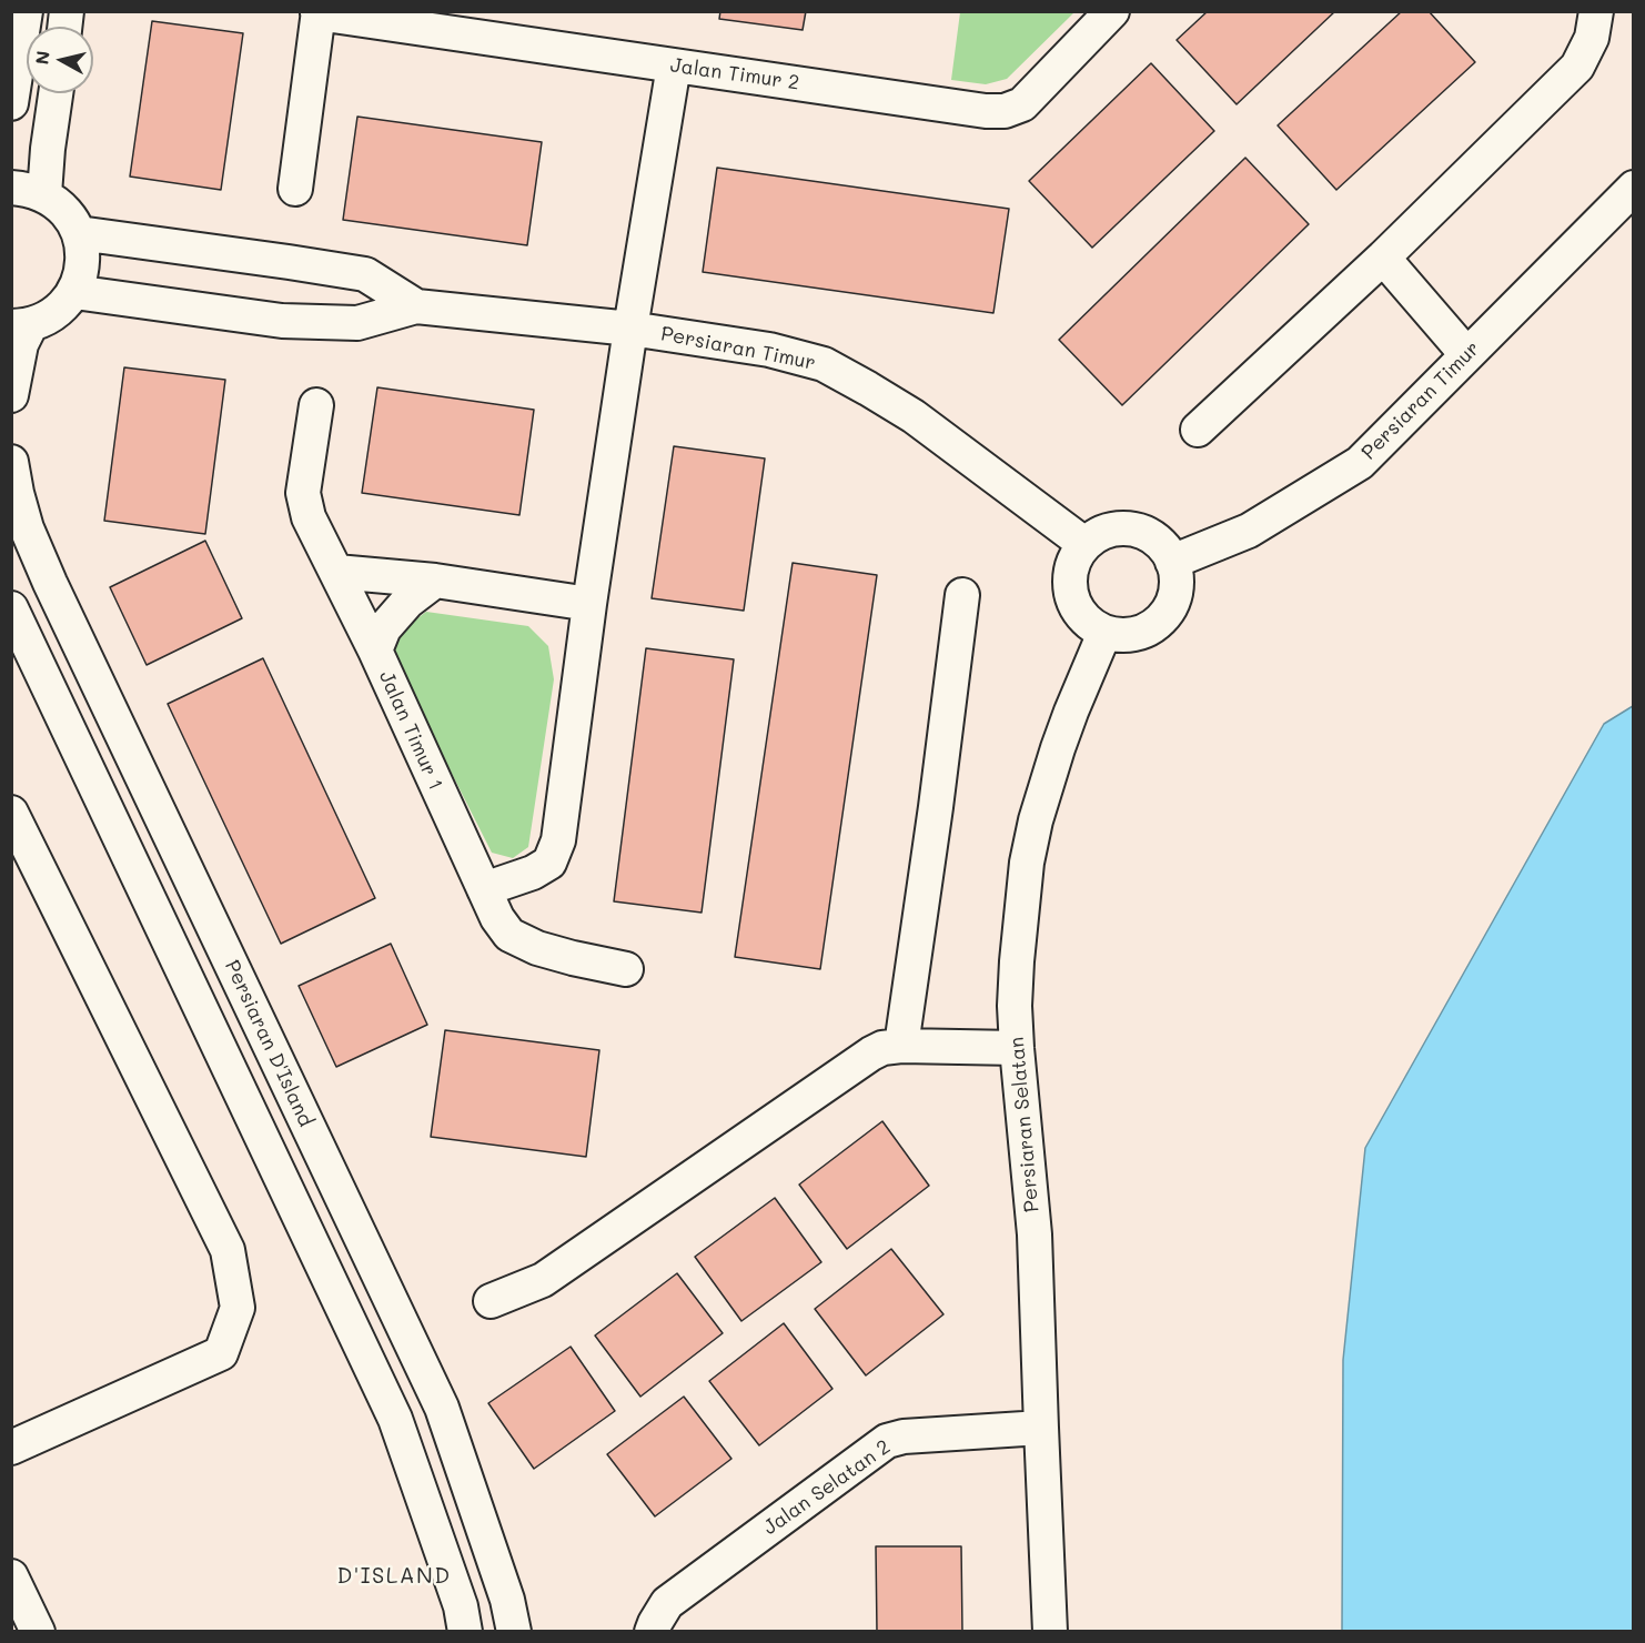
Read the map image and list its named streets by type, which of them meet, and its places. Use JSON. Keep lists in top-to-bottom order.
{
  "streets": {
    "street": [
      "Jalan Timur 2",
      "Persiaran Timur",
      "Jalan Timur 1",
      "Persiaran D'Island",
      "Persiaran Selatan",
      "Jalan Selatan 2"
    ]
  },
  "crossings": [
    ["Persiaran Timur", "Persiaran Selatan"],
    ["Persiaran Selatan", "Jalan Selatan 2"]
  ],
  "districts": ["D'ISLAND"],
  "north": "left"
}
